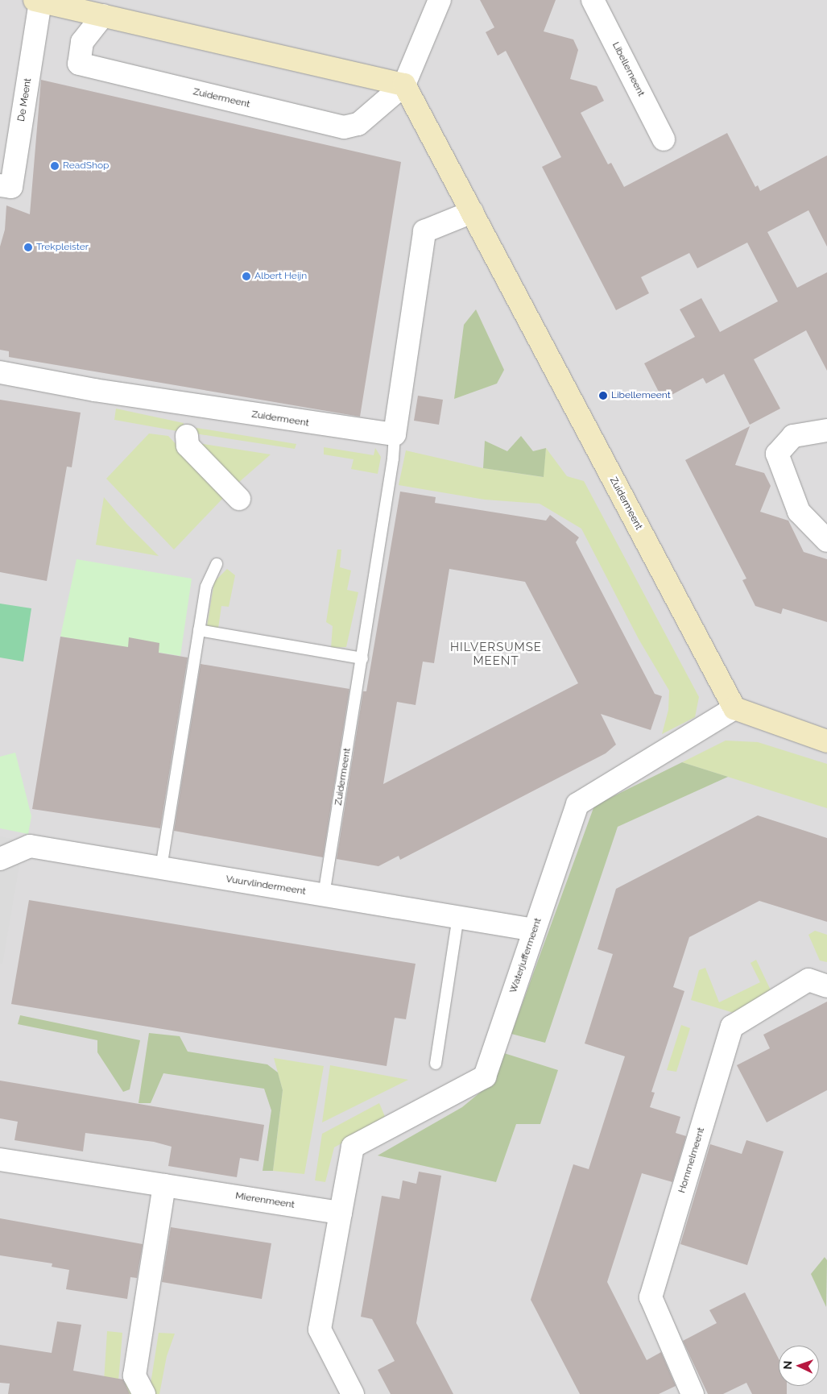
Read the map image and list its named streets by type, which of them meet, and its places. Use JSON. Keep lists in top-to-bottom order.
{
  "streets": {
    "street": [
      "Libellemeent",
      "Zuidermeent",
      "De Meent",
      "Vuurvlindermeent",
      "Waterjuffermeent",
      "Hommelmeent",
      "Mierenmeent"
    ]
  },
  "crossings": [
    ["Zuidermeent", "Vuurvlindermeent"],
    ["Zuidermeent", "Waterjuffermeent"],
    ["Vuurvlindermeent", "Waterjuffermeent"],
    ["Waterjuffermeent", "Mierenmeent"]
  ],
  "districts": ["HILVERSUMSE MEENT"],
  "places": [
    "ReadShop",
    "Trekpleister",
    "Albert Heijn",
    "Libellemeent"
  ],
  "north": "left"
}
